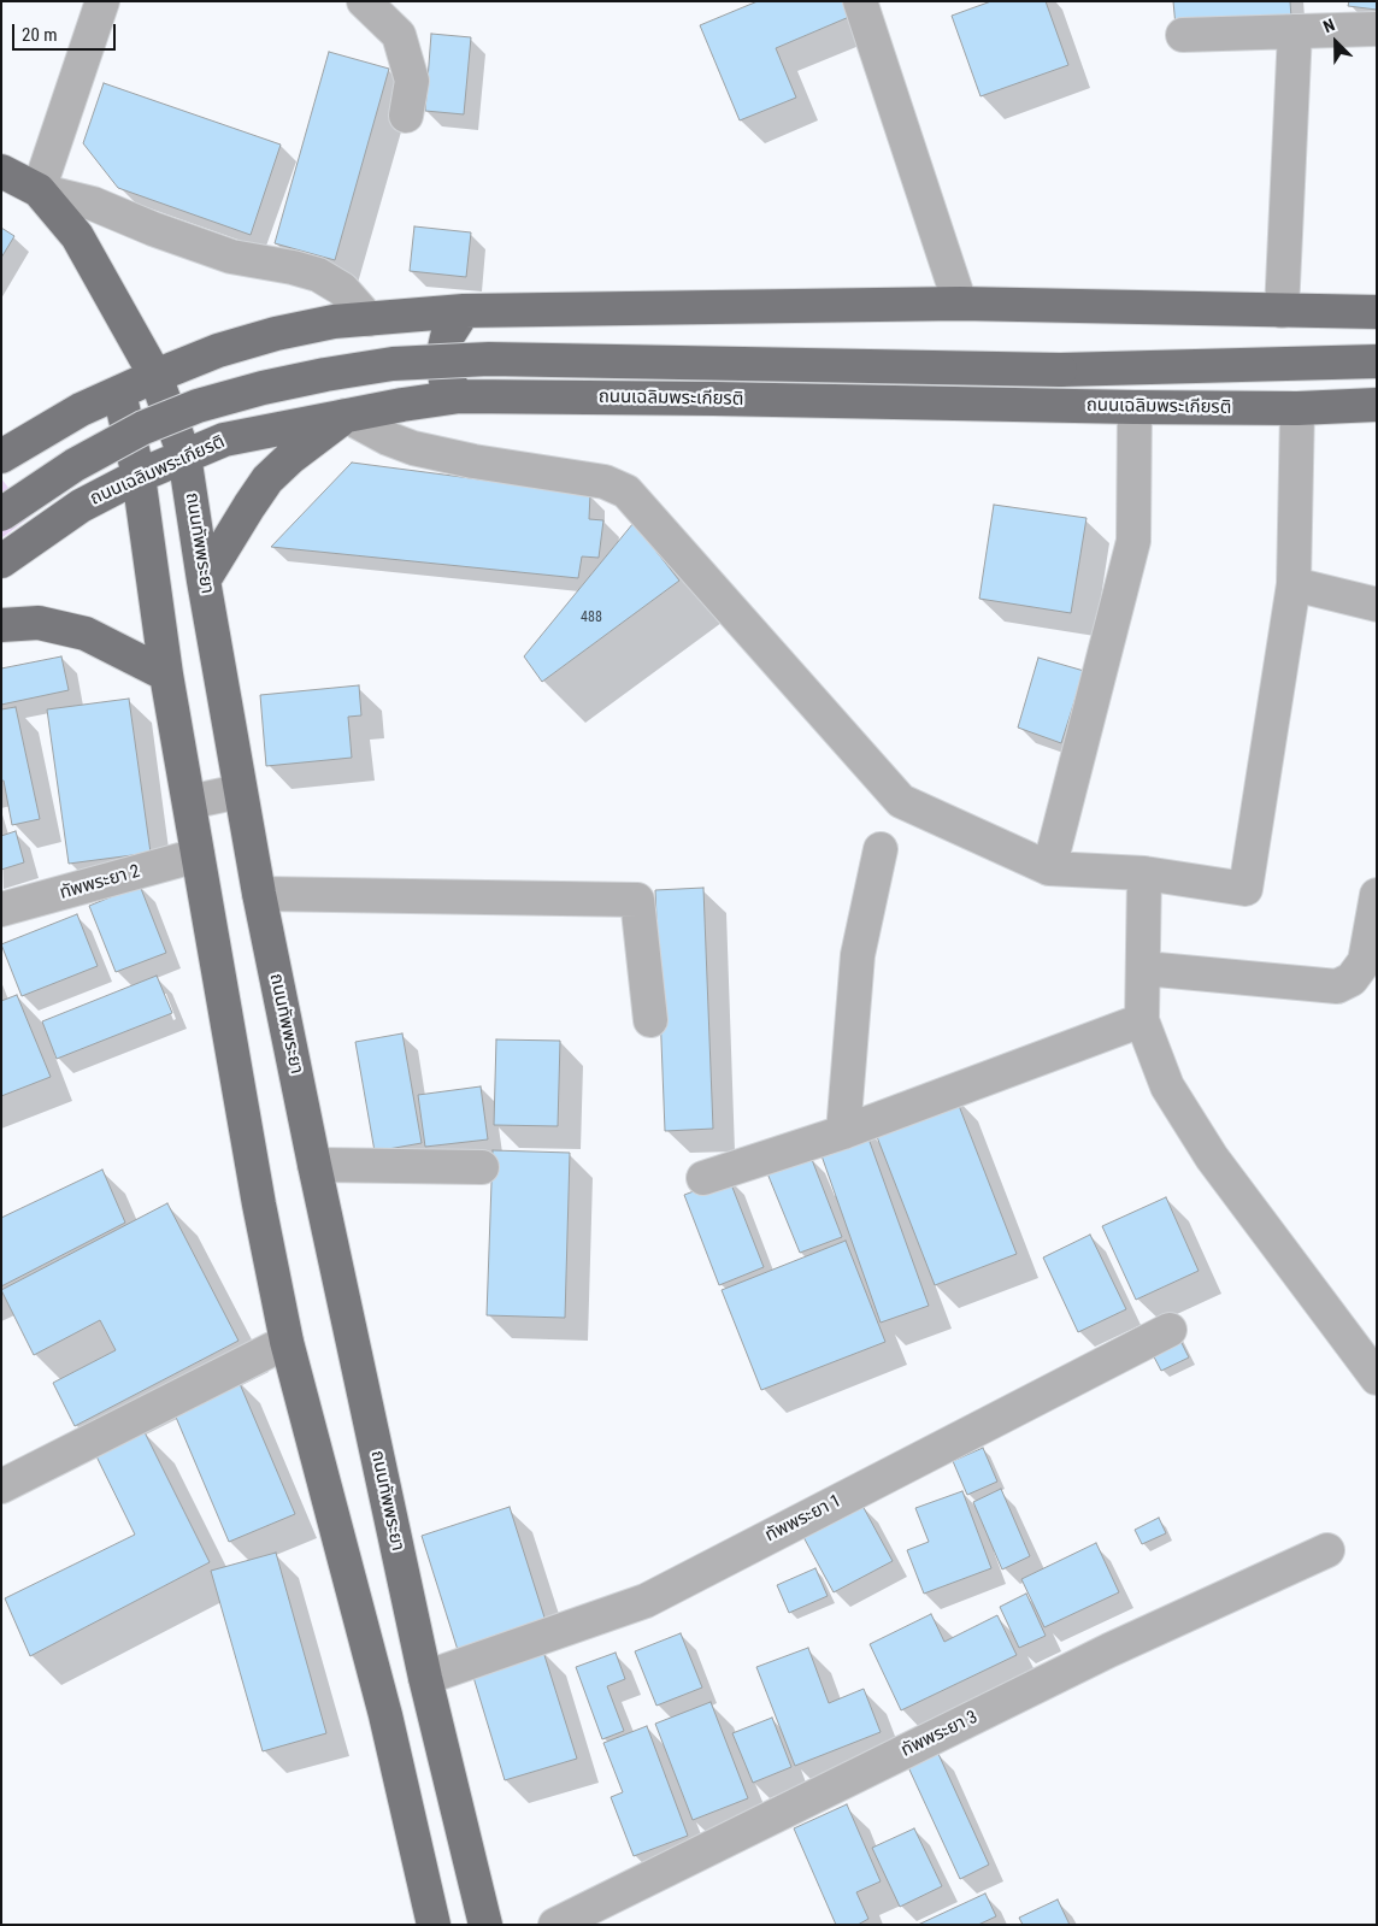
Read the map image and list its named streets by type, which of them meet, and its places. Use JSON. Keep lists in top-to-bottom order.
{
  "streets": {
    "main road": ["ถนนเฉลิมพระเกียรติ", "ถนนทัพพระยา"],
    "street": ["ทัพพระยา 2", "ทัพพระยา 1", "ทัพพระยา 3"]
  },
  "crossings": [
    ["ถนนเฉลิมพระเกียรติ", "ถนนทัพพระยา"],
    ["ถนนทัพพระยา", "ทัพพระยา 1"]
  ],
  "house_numbers": ["488"],
  "scale_bar": "20 m",
  "north": "top left"
}
